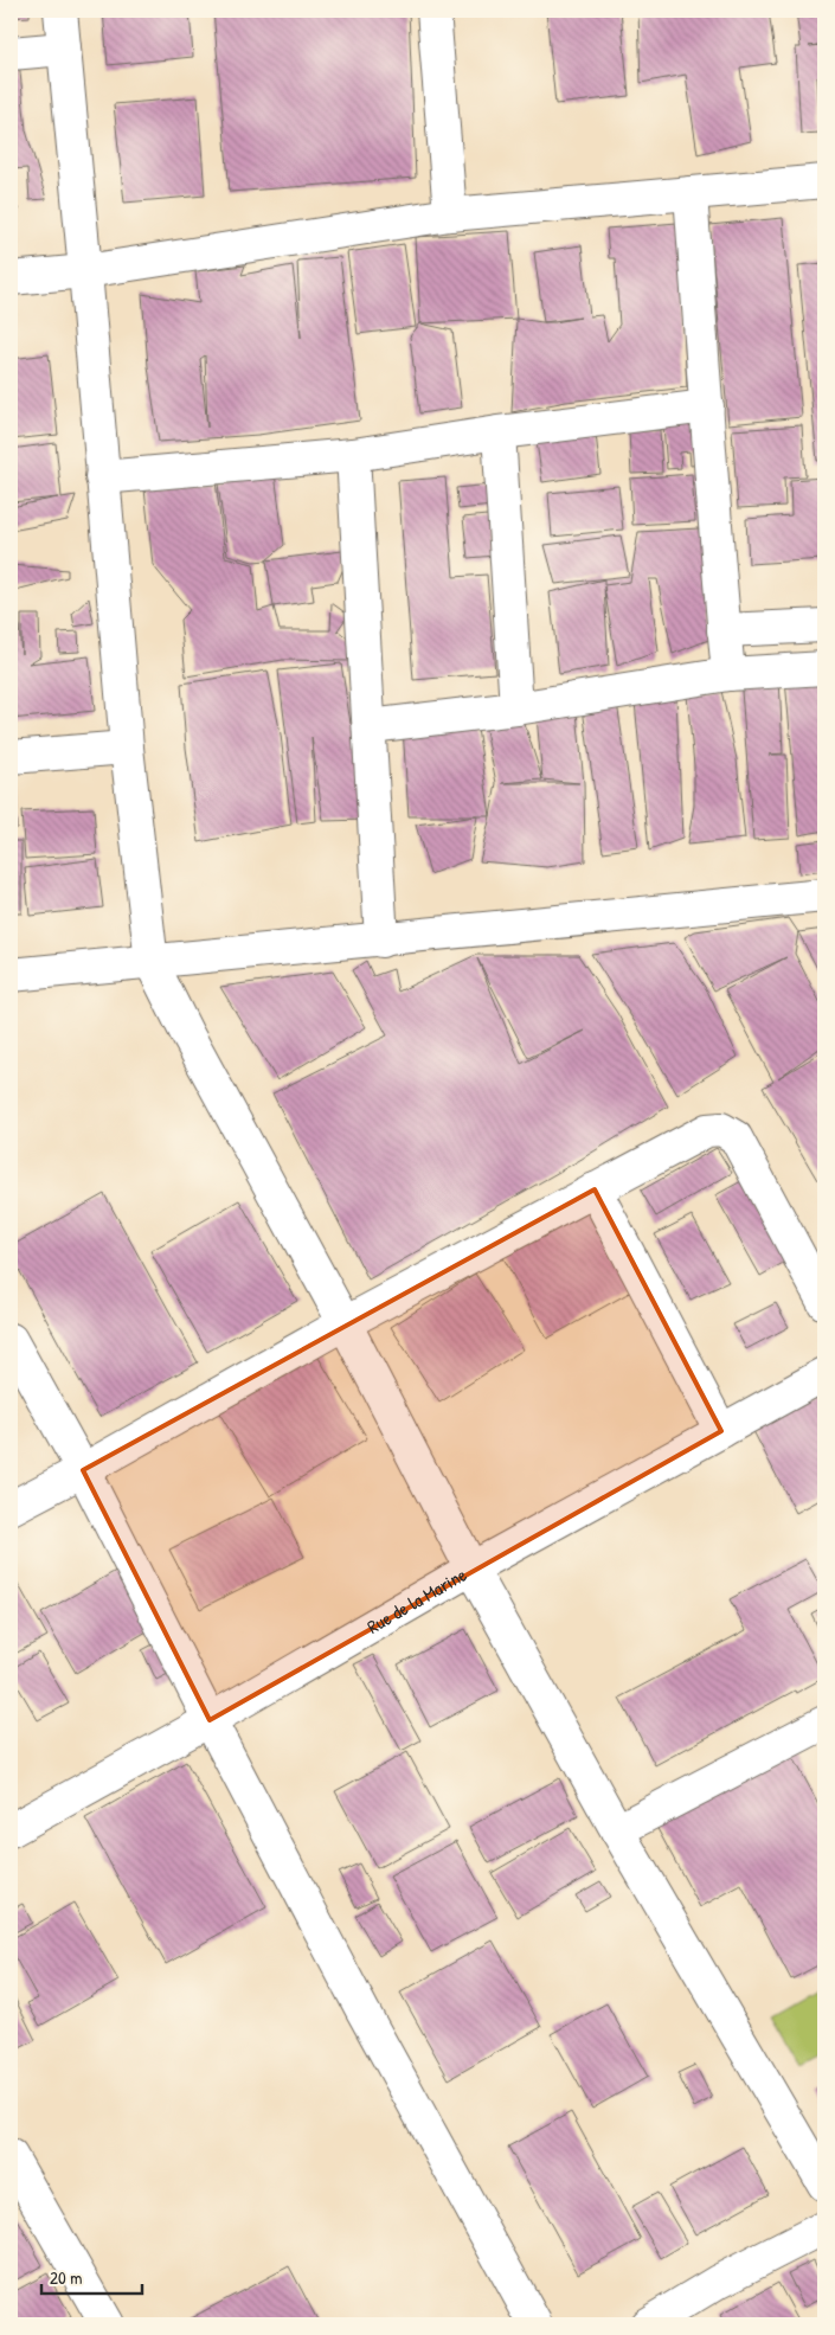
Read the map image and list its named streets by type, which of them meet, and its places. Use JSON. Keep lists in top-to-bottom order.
{
  "streets": {
    "street": ["Rue de la Marine"]
  },
  "scale_bar": "20 m"
}
